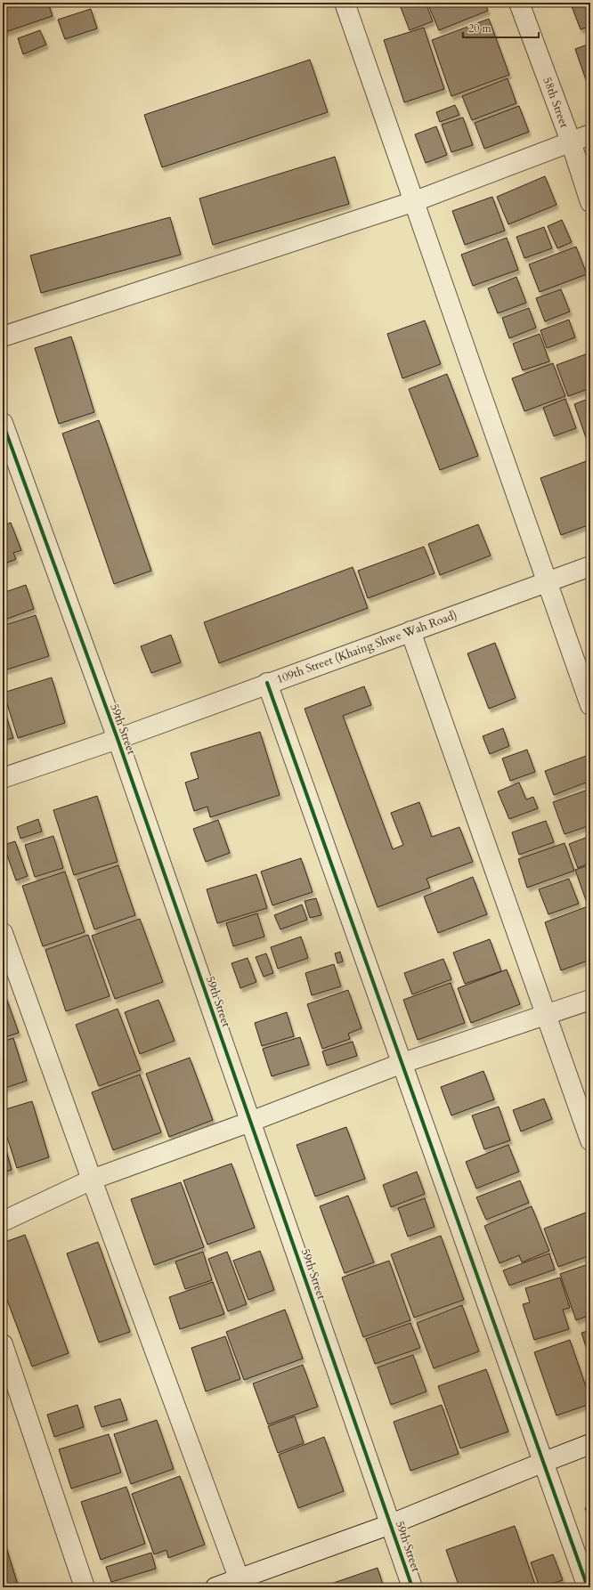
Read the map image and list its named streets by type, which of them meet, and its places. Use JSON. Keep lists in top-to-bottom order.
{
  "streets": {
    "street": ["58th Street", "109th Street (Khaing Shwe Wah Road)", "59th Street"]
  },
  "crossings": [
    ["109th Street (Khaing Shwe Wah Road)", "59th Street"]
  ],
  "scale_bar": "20 m"
}
